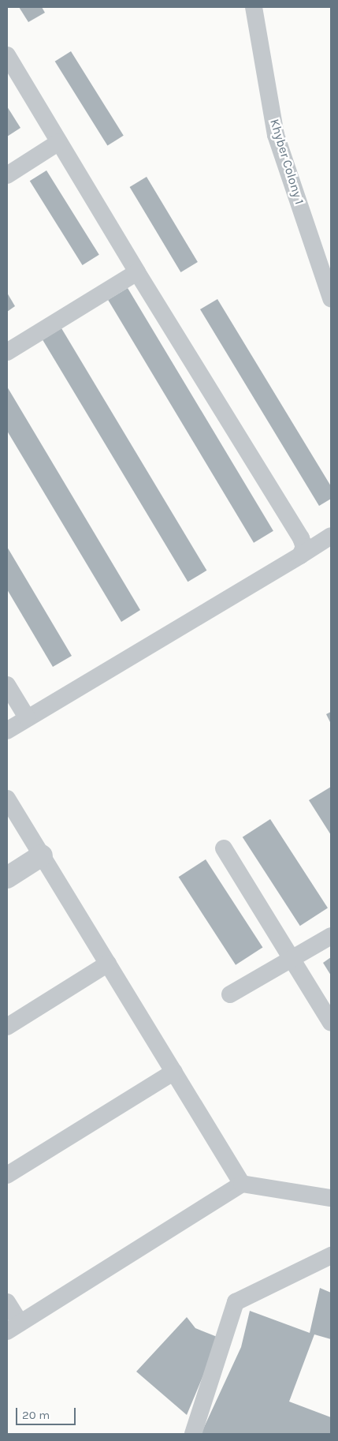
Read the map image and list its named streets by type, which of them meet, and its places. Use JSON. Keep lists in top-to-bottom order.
{
  "streets": {
    "street": ["Khyber Colony 1"]
  },
  "scale_bar": "20 m"
}
